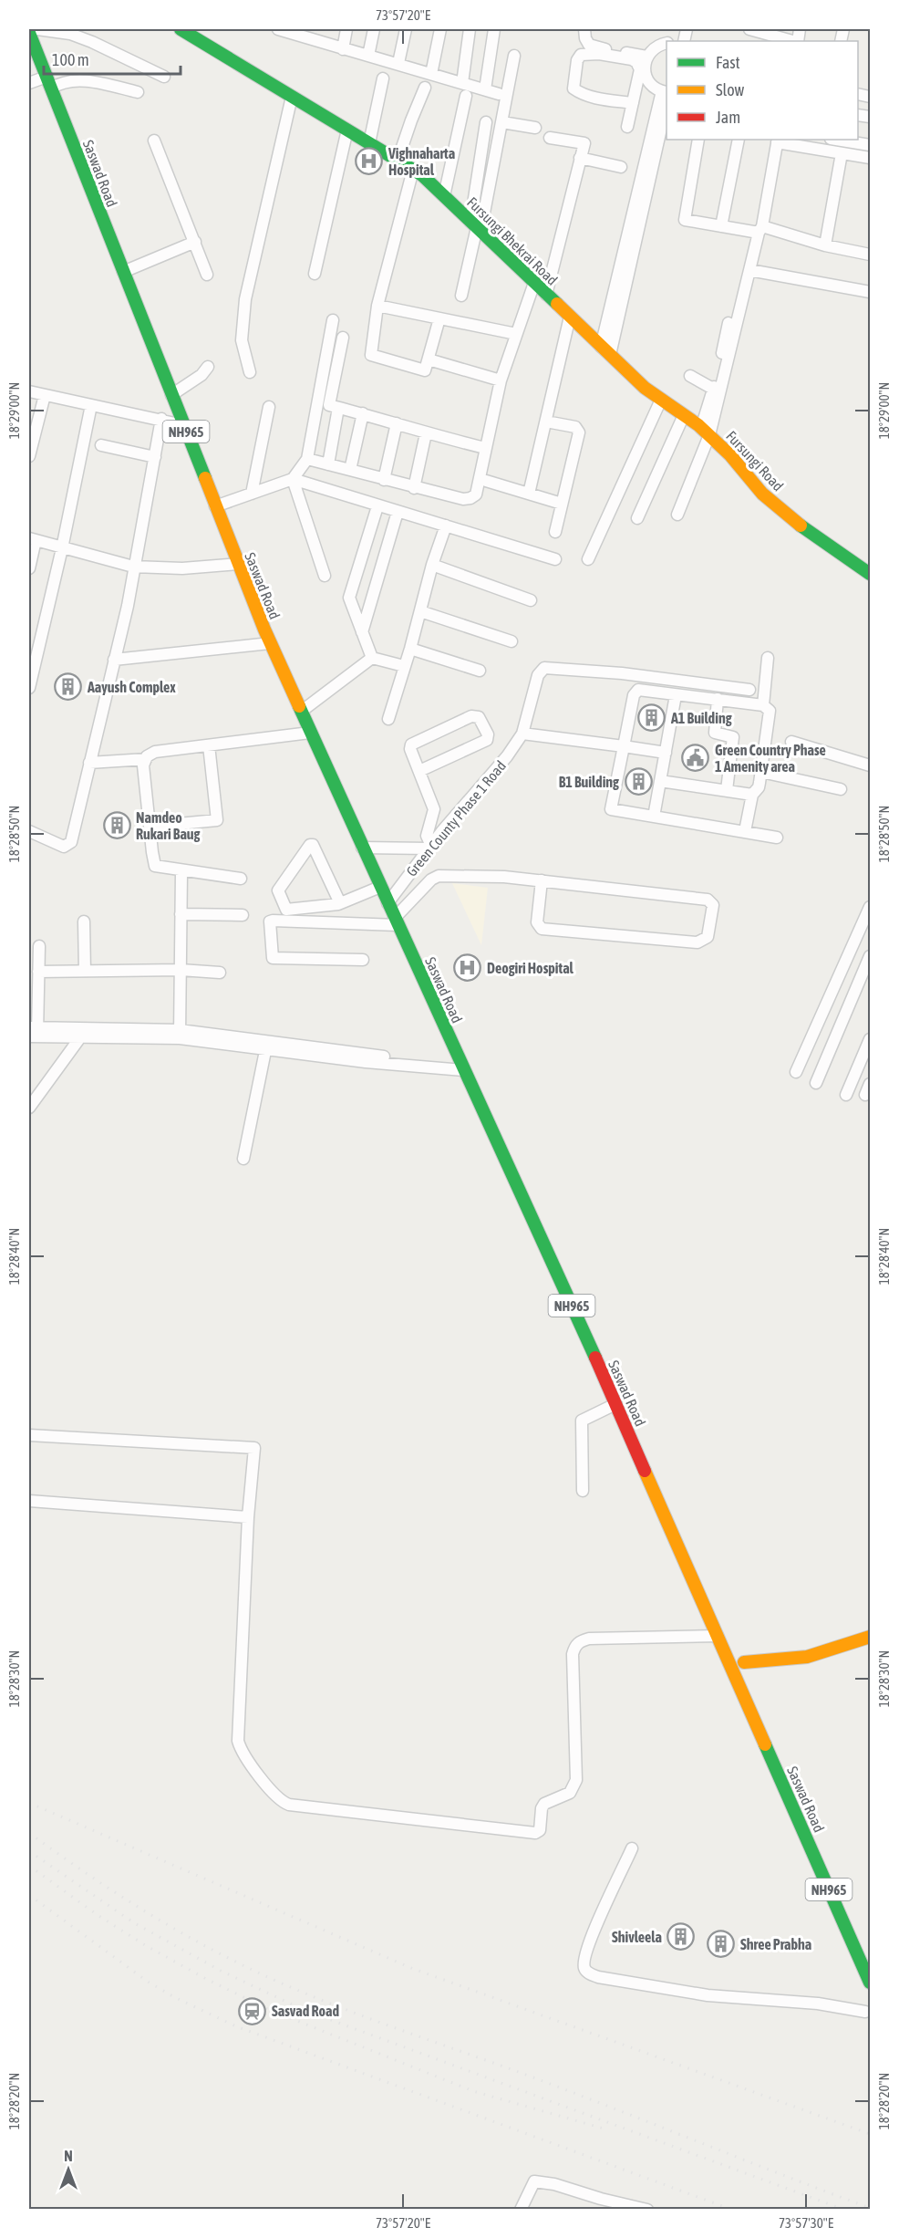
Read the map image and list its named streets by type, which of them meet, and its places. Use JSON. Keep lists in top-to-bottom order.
{
  "streets": {
    "main road": [
      "Saswad Road",
      "Fursungi Bhekrai Road",
      "NH965",
      "Fursungi Road"
    ],
    "street": ["Green County Phase 1 Road"]
  },
  "crossings": [
    ["Saswad Road", "Green County Phase 1 Road"],
    ["Fursungi Bhekrai Road", "Fursungi Road"]
  ],
  "places": {
    "hospital": ["Vighnaharta Hospital", "Deogiri Hospital"],
    "building": [
      "Aayush Complex",
      "A1 Building",
      "B1 Building",
      "Namdeo Rukari Baug",
      "Shivleela",
      "Shree Prabha"
    ],
    "public building": ["Green Country Phase 1 Amenity area"],
    "station": ["Sasvad Road"]
  },
  "legend": ["Fast", "Slow", "Jam"],
  "scale_bar": "100 m",
  "north": "top",
  "coordinates": [
    "73°57'20\"E",
    "18°29'00\"N",
    "18°28'50\"N",
    "18°28'40\"N",
    "18°28'30\"N",
    "18°28'20\"N",
    "73°57'30\"E"
  ]
}
